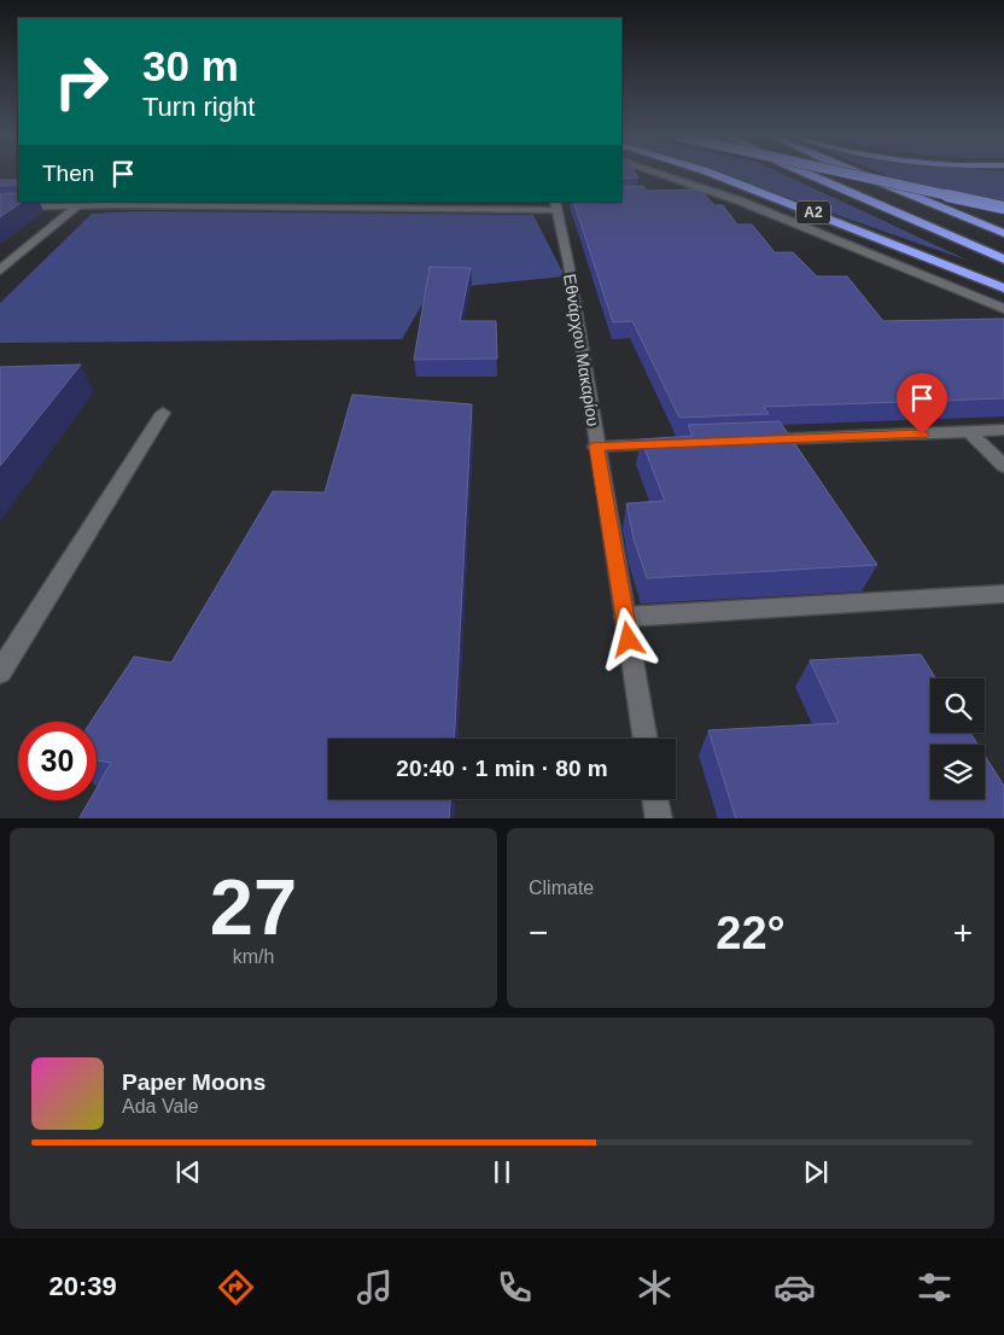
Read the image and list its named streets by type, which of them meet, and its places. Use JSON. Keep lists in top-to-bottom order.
{
  "streets": {
    "highway": ["Α2"],
    "street": ["Εθνάρχου Μακαρίου"]
  },
  "page": {
    "turn": ["30 m", "Turn right"],
    "then": "Then",
    "limit": "30",
    "trip": "20:40 · 1 min · 80 m",
    "tile": [
      ["27", "km/h"],
      "Climate"
    ],
    "heat": ["−", "22°", "+"],
    "song": ["Paper Moons", "Ada Vale"],
    "tabs": "20:39"
  }
}
